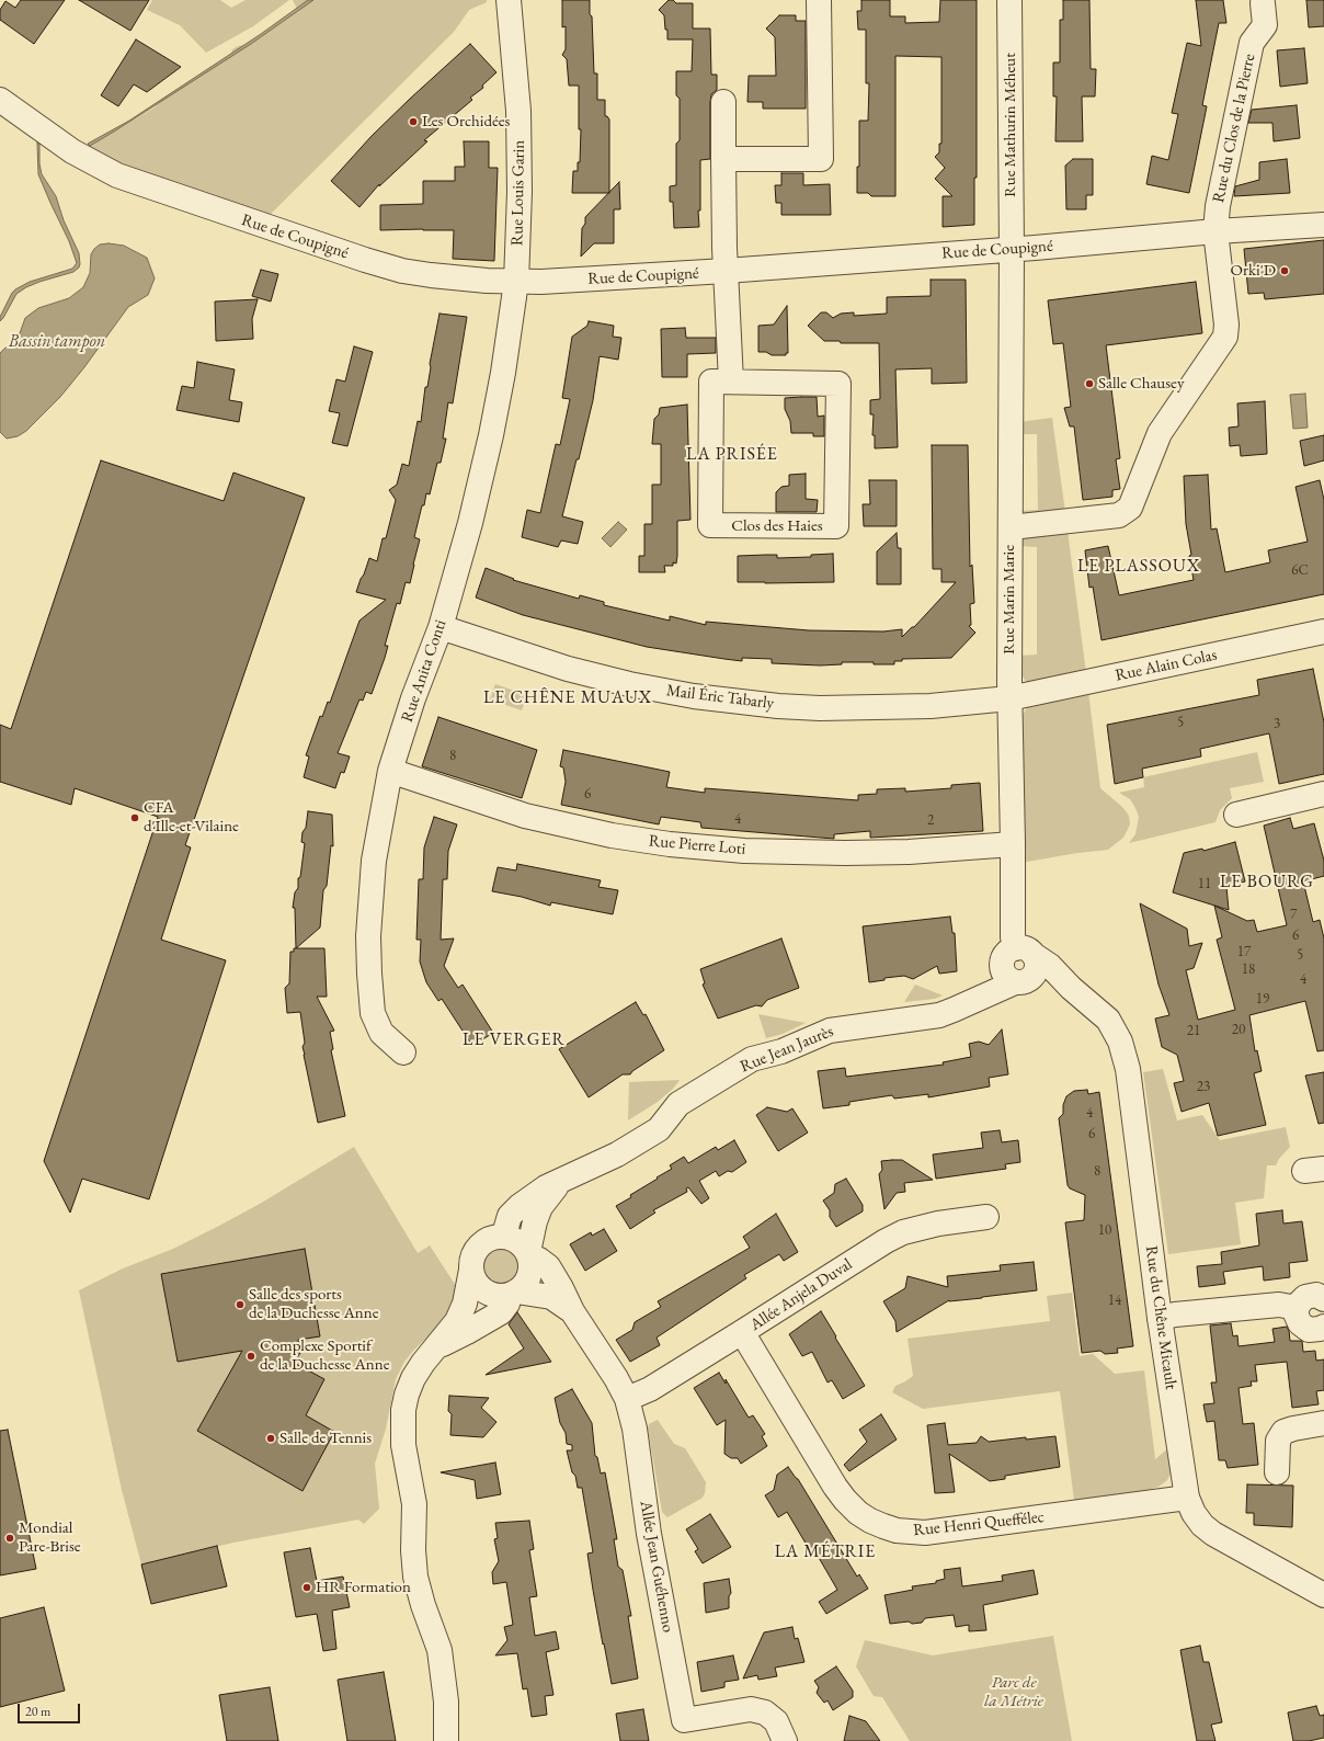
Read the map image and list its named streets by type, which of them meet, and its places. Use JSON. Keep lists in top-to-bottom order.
{
  "streets": {
    "street": [
      "Rue Mathurin Méheut",
      "Rue du Clos de la Pierre",
      "Rue Louis Garin",
      "Rue de Coupigné",
      "Clos des Haies",
      "Rue Marin Marie",
      "Rue Alain Colas",
      "Rue Anita Conti",
      "Mail Éric Tabarly",
      "Rue Pierre Loti",
      "Rue Jean Jaurès",
      "Allée Anjela Duval",
      "Rue du Chêne Micault",
      "Rue Henri Queffélec",
      "Allée Jean Guéhenno"
    ]
  },
  "crossings": [
    ["Rue Mathurin Méheut", "Rue de Coupigné"],
    ["Rue Mathurin Méheut", "Rue Marin Marie"],
    ["Rue du Clos de la Pierre", "Rue de Coupigné"],
    ["Rue du Clos de la Pierre", "Rue Marin Marie"],
    ["Rue Louis Garin", "Rue de Coupigné"],
    ["Rue Louis Garin", "Rue Anita Conti"],
    ["Rue de Coupigné", "Rue Marin Marie"],
    ["Rue de Coupigné", "Rue Anita Conti"],
    ["Rue Marin Marie", "Rue Alain Colas"],
    ["Rue Marin Marie", "Mail Éric Tabarly"],
    ["Rue Marin Marie", "Rue Pierre Loti"],
    ["Rue Marin Marie", "Rue Jean Jaurès"],
    ["Rue Marin Marie", "Rue du Chêne Micault"],
    ["Rue Alain Colas", "Mail Éric Tabarly"],
    ["Rue Anita Conti", "Mail Éric Tabarly"],
    ["Rue Anita Conti", "Rue Pierre Loti"],
    ["Rue Jean Jaurès", "Rue du Chêne Micault"],
    ["Rue Jean Jaurès", "Allée Jean Guéhenno"],
    ["Allée Anjela Duval", "Rue Henri Queffélec"],
    ["Allée Anjela Duval", "Allée Jean Guéhenno"],
    ["Rue du Chêne Micault", "Rue Henri Queffélec"]
  ],
  "districts": [
    "LA PRISÉE",
    "LE PLASSOUX",
    "LE CHÊNE MUAUX",
    "LE BOURG",
    "LE VERGER",
    "LA MÉTRIE"
  ],
  "water": ["Bassin tampon"],
  "parks": ["Parc de la Métrie"],
  "places": [
    "Les Orchidées",
    "Orki'D",
    "Salle Chausey",
    "CFA d'Ille-et-Vilaine",
    "Salle des sports de la Duchesse Anne",
    "Complexe Sportif de la Duchesse Anne",
    "Salle de Tennis",
    "Mondial Pare-Brise",
    "HR Formation"
  ],
  "house_numbers": [
    "6C",
    "5",
    "3",
    "8",
    "6",
    "4",
    "2",
    "11",
    "7",
    "6",
    "17",
    "5",
    "18",
    "4",
    "19",
    "20",
    "21",
    "23",
    "4",
    "6",
    "8",
    "10",
    "14"
  ],
  "scale_bar": "20 m"
}
